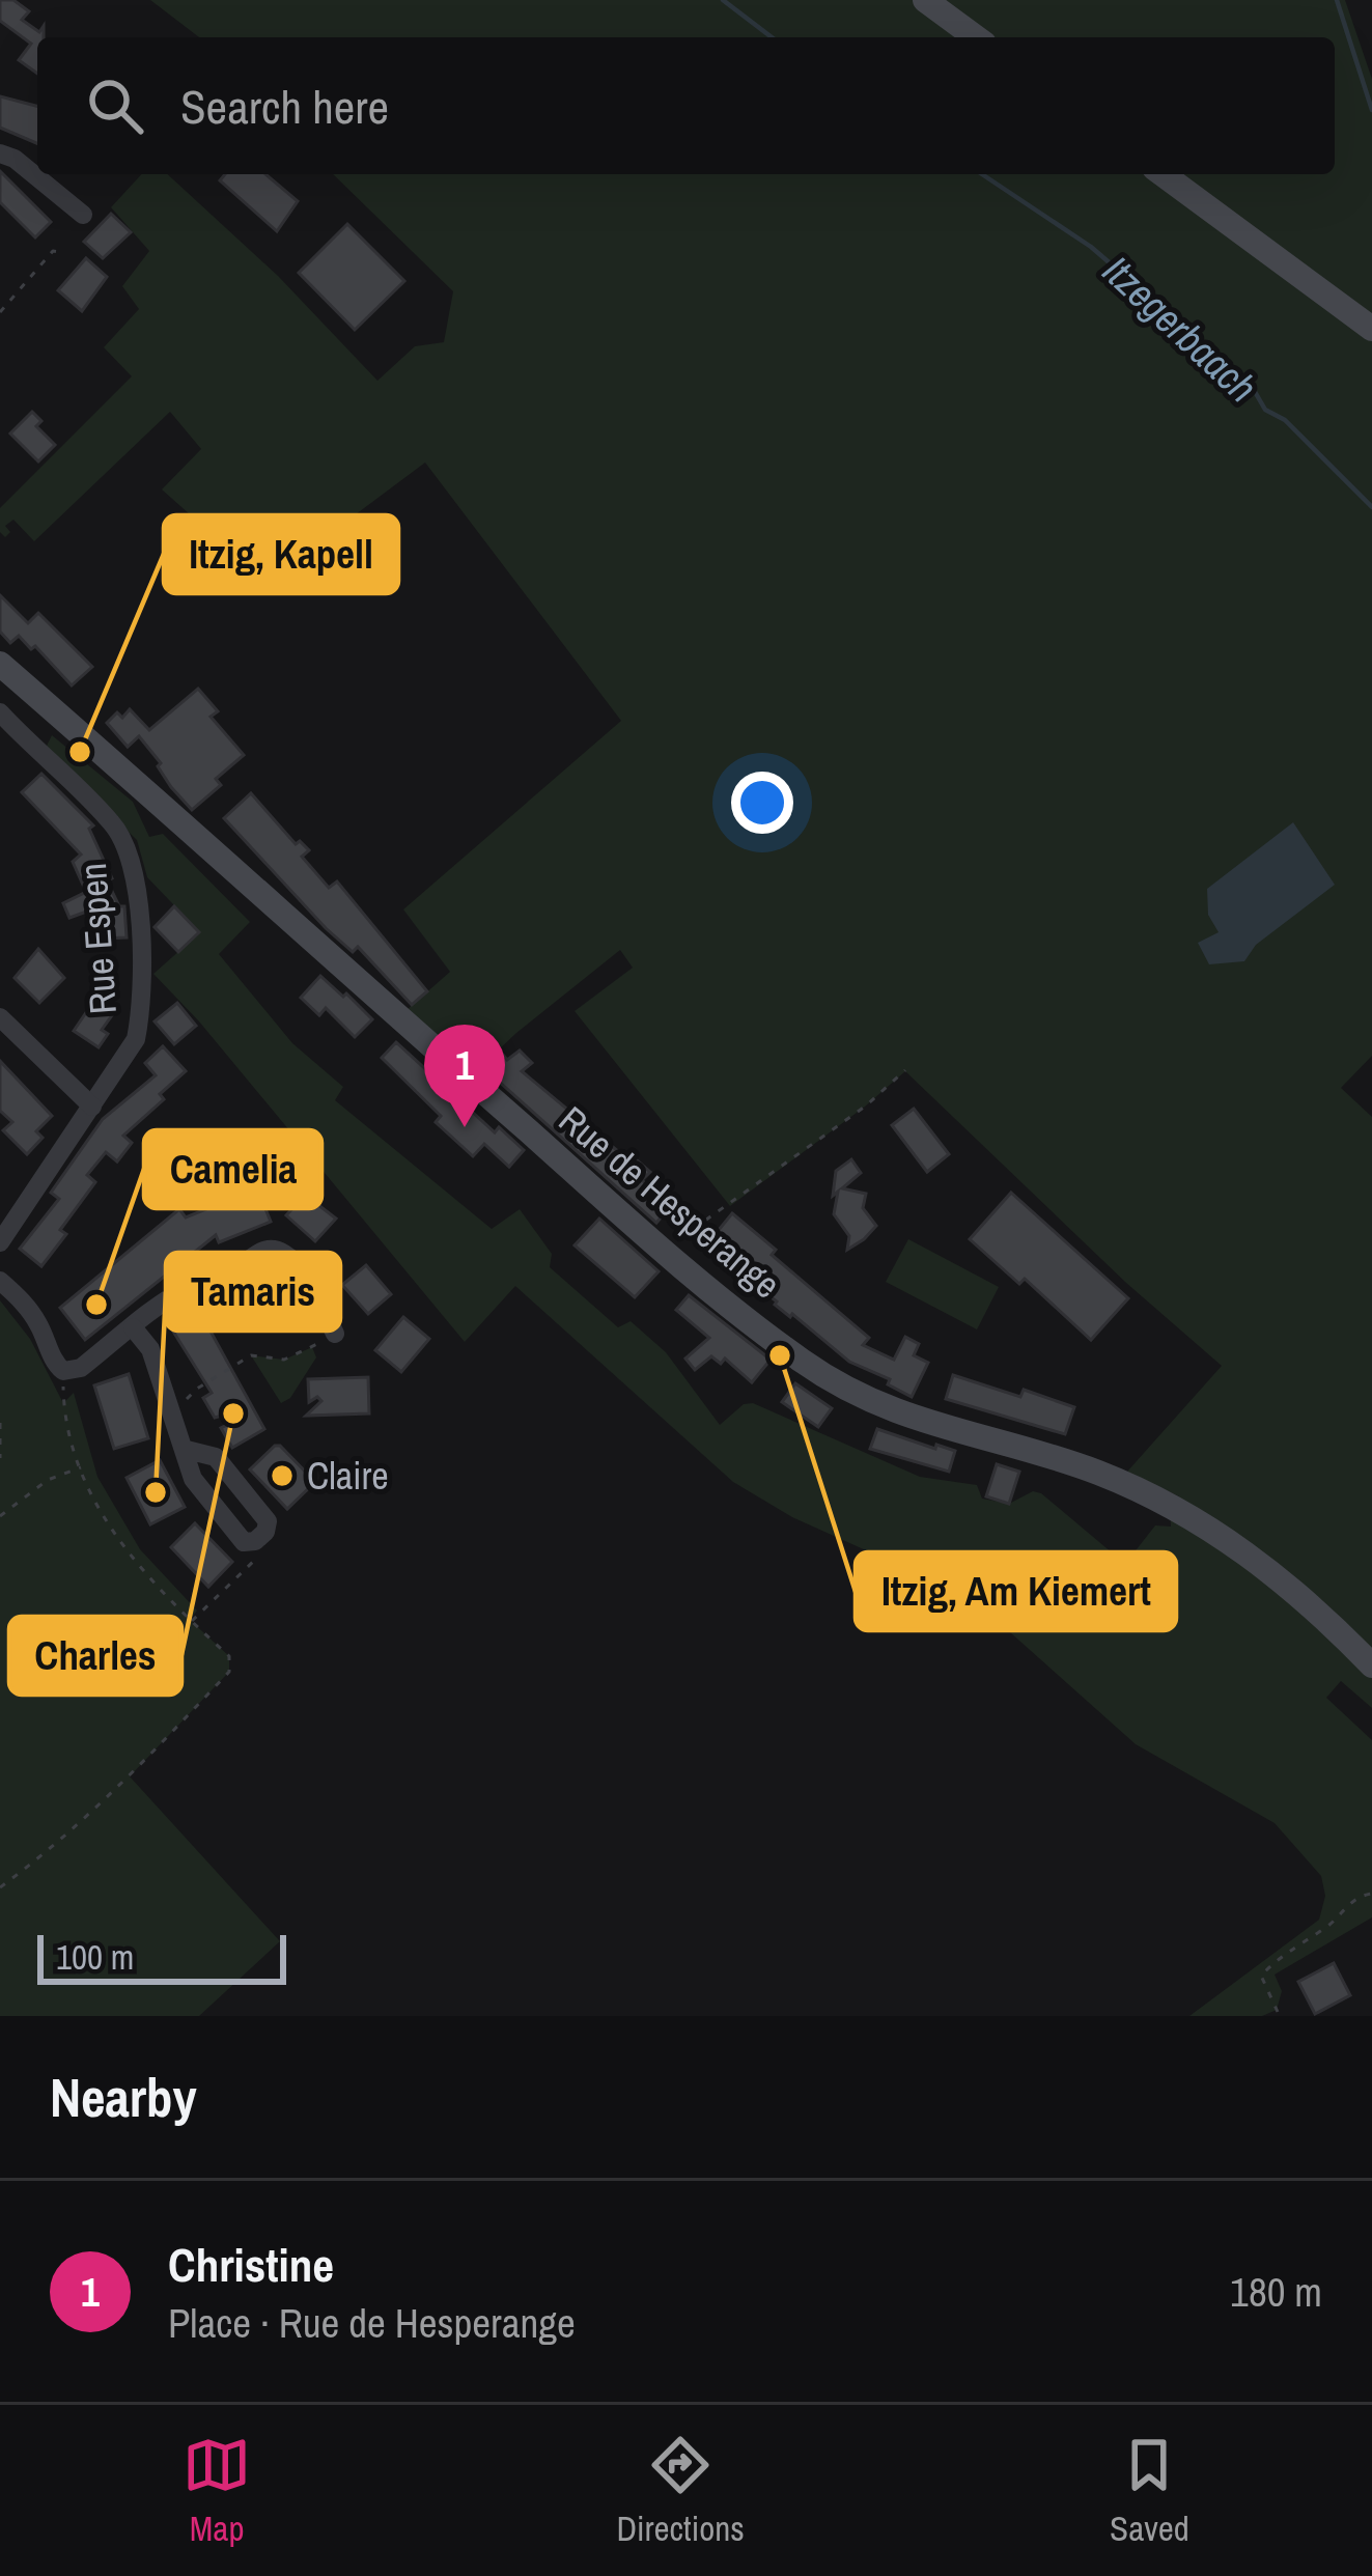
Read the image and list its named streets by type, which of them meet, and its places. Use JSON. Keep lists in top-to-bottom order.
{
  "streets": {
    "main road": ["Rue de Hesperange"],
    "street": ["Rue Espen"]
  },
  "water": ["Itzegerbaach"],
  "places": [
    "Itzig, Kapell",
    "Camelia",
    "Itzig, Am Kiemert",
    "Charles",
    "Claire",
    "Tamaris"
  ],
  "scale_bar": "100 m",
  "page": {
    "search": "Search here",
    "pins": "1",
    "scale": "100 m",
    "heading": "Nearby",
    "list": [
      {
        "mark": "1",
        "name": "Christine",
        "note": "Place · Rue de Hesperange",
        "value": "180 m"
      }
    ],
    "nav": ["Map", "Directions", "Saved"]
  }
}
